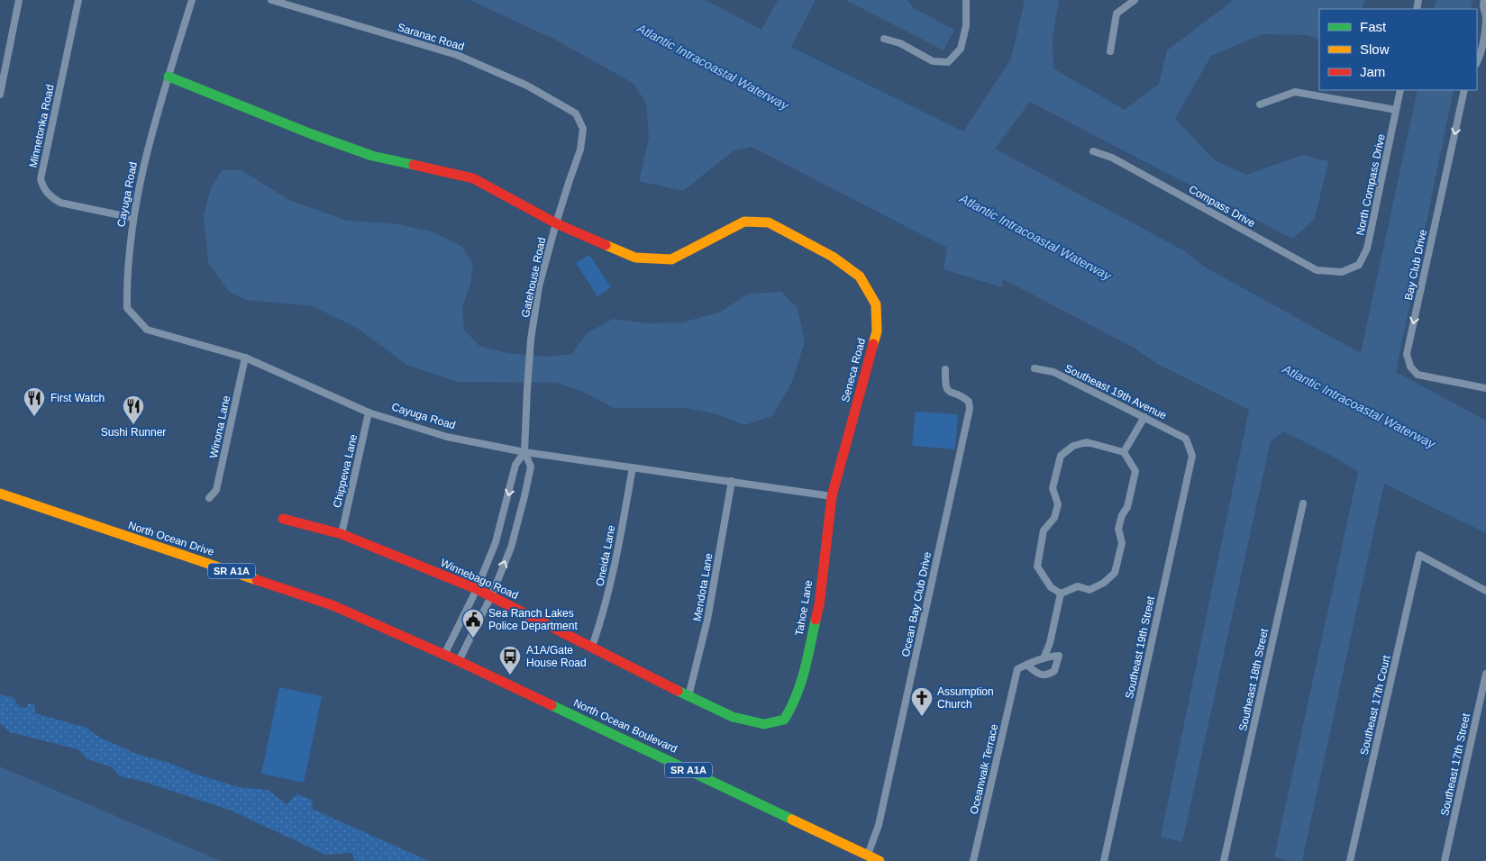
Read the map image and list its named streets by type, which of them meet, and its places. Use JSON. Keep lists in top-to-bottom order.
{
  "streets": {
    "street": [
      "Saranac Road",
      "Minnetonka Road",
      "North Compass Drive",
      "Cayuga Road",
      "Compass Drive",
      "Bay Club Drive",
      "Gatehouse Road",
      "Seneca Road",
      "Southeast 19th Avenue",
      "Winona Lane",
      "Chippewa Lane",
      "North Ocean Drive",
      "Oneida Lane",
      "SR A1A",
      "Winnebago Road",
      "Mendota Lane",
      "Ocean Bay Club Drive",
      "Tahoe Lane",
      "Southeast 19th Street",
      "Southeast 18th Street",
      "Southeast 17th Court",
      "North Ocean Boulevard",
      "Southeast 17th Street",
      "Oceanwalk Terrace"
    ]
  },
  "crossings": [
    ["Saranac Road", "Gatehouse Road"],
    ["Minnetonka Road", "Cayuga Road"],
    ["North Compass Drive", "Compass Drive"],
    ["Cayuga Road", "Gatehouse Road"],
    ["Cayuga Road", "Winona Lane"],
    ["Cayuga Road", "Chippewa Lane"],
    ["Gatehouse Road", "Seneca Road"],
    ["Gatehouse Road", "North Ocean Drive"],
    ["Gatehouse Road", "Winnebago Road"],
    ["Gatehouse Road", "North Ocean Boulevard"],
    ["Seneca Road", "Tahoe Lane"],
    ["Southeast 19th Avenue", "Southeast 19th Street"],
    ["Chippewa Lane", "Winnebago Road"],
    ["North Ocean Drive", "North Ocean Boulevard"],
    ["Oneida Lane", "Winnebago Road"],
    ["Winnebago Road", "Mendota Lane"],
    ["Winnebago Road", "Tahoe Lane"],
    ["Ocean Bay Club Drive", "North Ocean Boulevard"]
  ],
  "one_way": ["Bay Club Drive"],
  "water": ["Atlantic Intracoastal Waterway"],
  "places": {
    "restaurant": ["First Watch", "Sushi Runner"],
    "public building": ["Sea Ranch Lakes Police Department"],
    "bus stop": ["A1A/Gate House Road"],
    "church": ["Assumption Church"]
  },
  "legend": ["Fast", "Slow", "Jam"]
}
